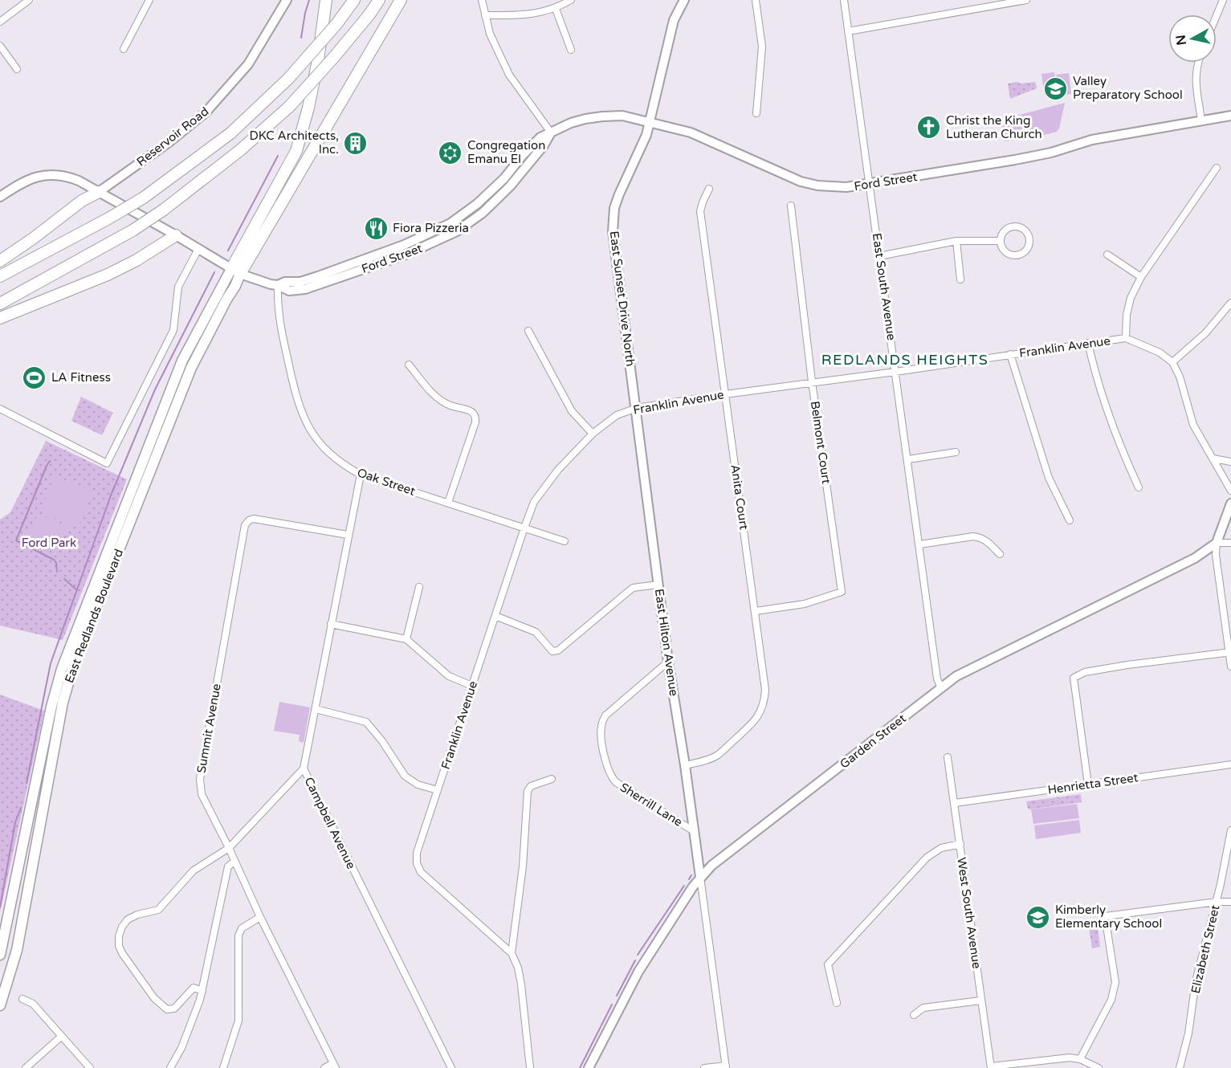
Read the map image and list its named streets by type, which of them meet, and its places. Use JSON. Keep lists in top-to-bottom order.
{
  "streets": {
    "main road": ["East Redlands Boulevard"],
    "street": [
      "Reservoir Road",
      "Ford Street",
      "East South Avenue",
      "East Sunset Drive North",
      "Franklin Avenue",
      "Belmont Court",
      "Oak Street",
      "Anita Court",
      "East Hilton Avenue",
      "Summit Avenue",
      "Garden Street",
      "Henrietta Street",
      "Sherrill Lane",
      "Campbell Avenue",
      "West South Avenue",
      "Elizabeth Street"
    ]
  },
  "crossings": [
    ["Reservoir Road", "Ford Street"],
    ["Ford Street", "East South Avenue"],
    ["Ford Street", "East Sunset Drive North"],
    ["Ford Street", "Oak Street"],
    ["Ford Street", "East Redlands Boulevard"],
    ["East South Avenue", "Franklin Avenue"],
    ["East South Avenue", "Garden Street"],
    ["East Sunset Drive North", "Franklin Avenue"],
    ["East Sunset Drive North", "East Hilton Avenue"],
    ["Franklin Avenue", "Belmont Court"],
    ["Franklin Avenue", "Oak Street"],
    ["Franklin Avenue", "Anita Court"],
    ["Franklin Avenue", "East Hilton Avenue"],
    ["Belmont Court", "Anita Court"],
    ["Oak Street", "Campbell Avenue"],
    ["Anita Court", "East Hilton Avenue"],
    ["East Hilton Avenue", "Garden Street"],
    ["East Hilton Avenue", "Sherrill Lane"],
    ["Summit Avenue", "Campbell Avenue"],
    ["Henrietta Street", "West South Avenue"]
  ],
  "districts": ["REDLANDS HEIGHTS"],
  "parks": ["Ford Park"],
  "places": {
    "school or university": ["Valley Preparatory School", "Kimberly Elementary School"],
    "church": ["Christ the King Lutheran Church"],
    "building": ["DKC Architects, Inc."],
    "synagogue": ["Congregation Emanu El"],
    "restaurant": ["Fiora Pizzeria"],
    "sports": ["LA Fitness"]
  },
  "north": "left"
}
